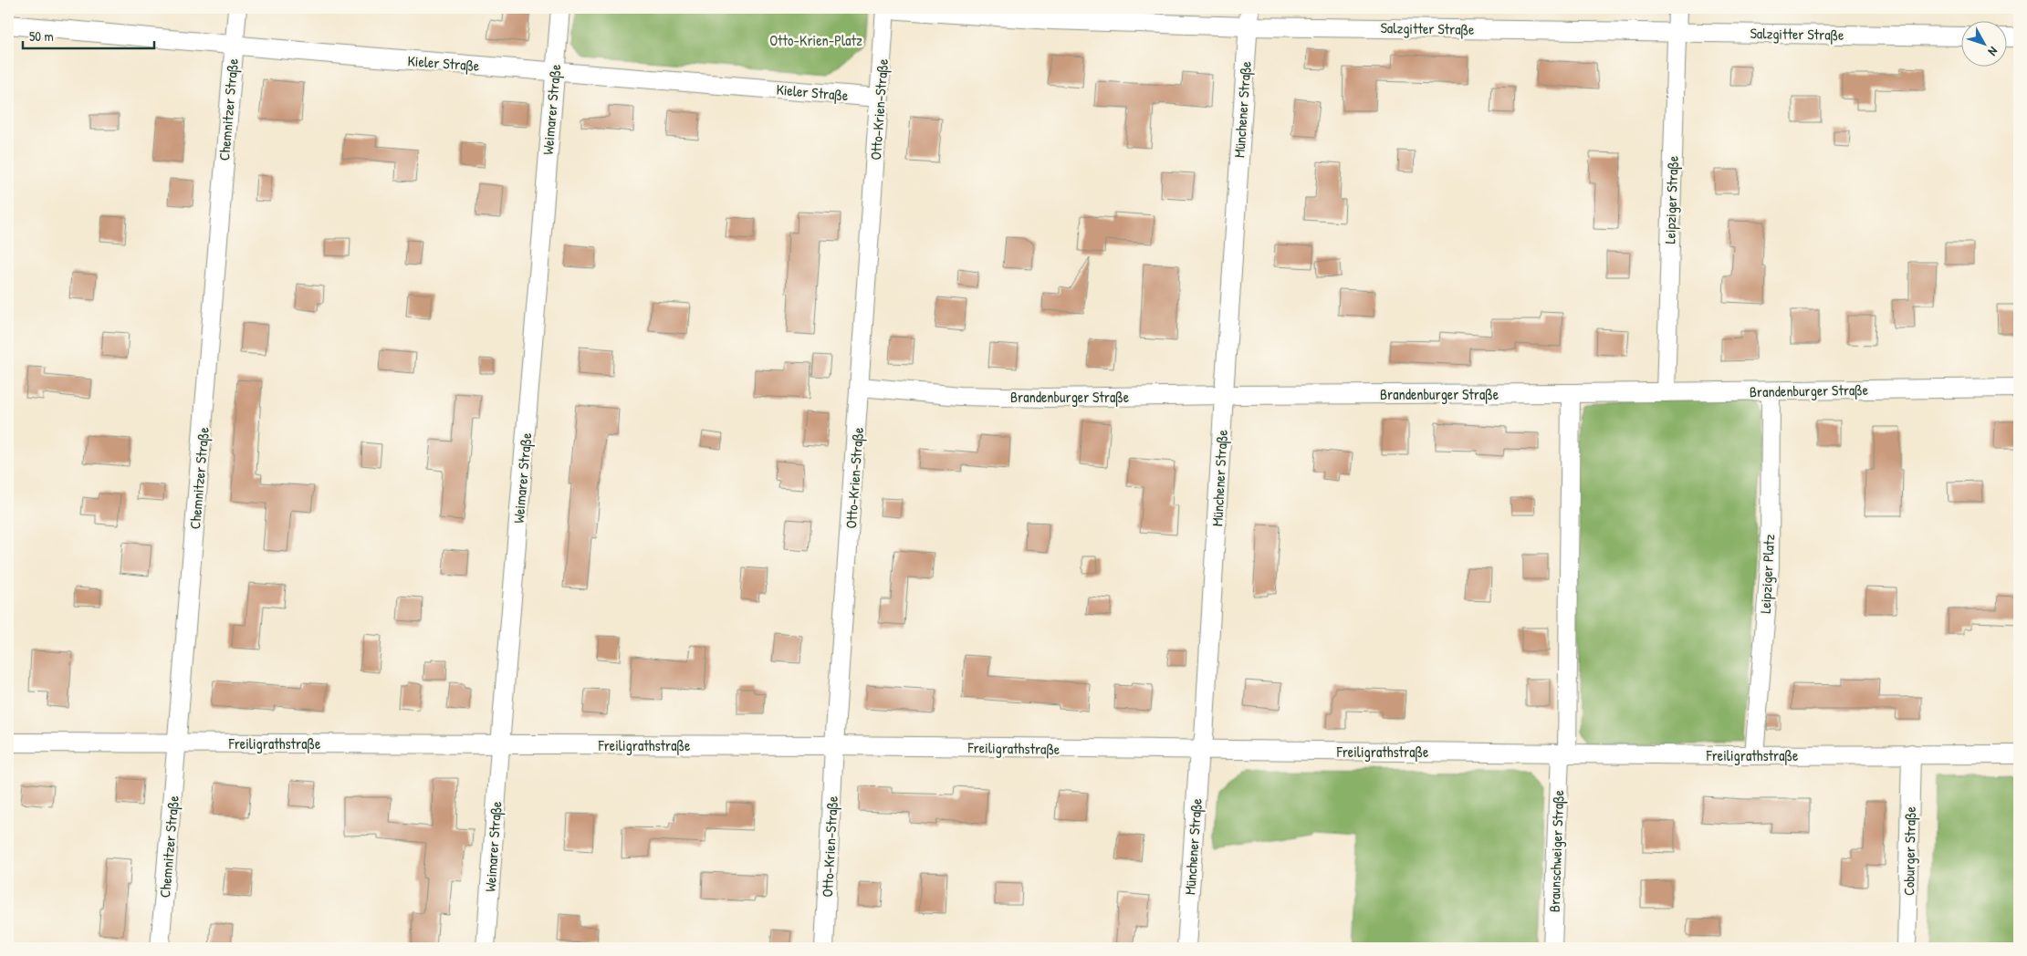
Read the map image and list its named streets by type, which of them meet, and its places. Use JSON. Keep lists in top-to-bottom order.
{
  "streets": {
    "street": [
      "Salzgitter Straße",
      "Kieler Straße",
      "Chemnitzer Straße",
      "Weimarer Straße",
      "Otto-Krien-Straße",
      "Münchener Straße",
      "Leipziger Straße",
      "Brandenburger Straße",
      "Leipziger Platz",
      "Freiligrathstraße",
      "Braunschweiger Straße",
      "Coburger Straße"
    ]
  },
  "crossings": [
    ["Salzgitter Straße", "Otto-Krien-Straße"],
    ["Salzgitter Straße", "Münchener Straße"],
    ["Salzgitter Straße", "Leipziger Straße"],
    ["Kieler Straße", "Chemnitzer Straße"],
    ["Kieler Straße", "Weimarer Straße"],
    ["Kieler Straße", "Otto-Krien-Straße"],
    ["Chemnitzer Straße", "Freiligrathstraße"],
    ["Weimarer Straße", "Freiligrathstraße"],
    ["Otto-Krien-Straße", "Brandenburger Straße"],
    ["Otto-Krien-Straße", "Freiligrathstraße"],
    ["Münchener Straße", "Brandenburger Straße"],
    ["Münchener Straße", "Freiligrathstraße"],
    ["Leipziger Straße", "Brandenburger Straße"],
    ["Brandenburger Straße", "Leipziger Platz"],
    ["Leipziger Platz", "Freiligrathstraße"],
    ["Freiligrathstraße", "Braunschweiger Straße"],
    ["Freiligrathstraße", "Coburger Straße"]
  ],
  "parks": ["Otto-Krien-Platz"],
  "scale_bar": "50 m",
  "north": "bottom right"
}
